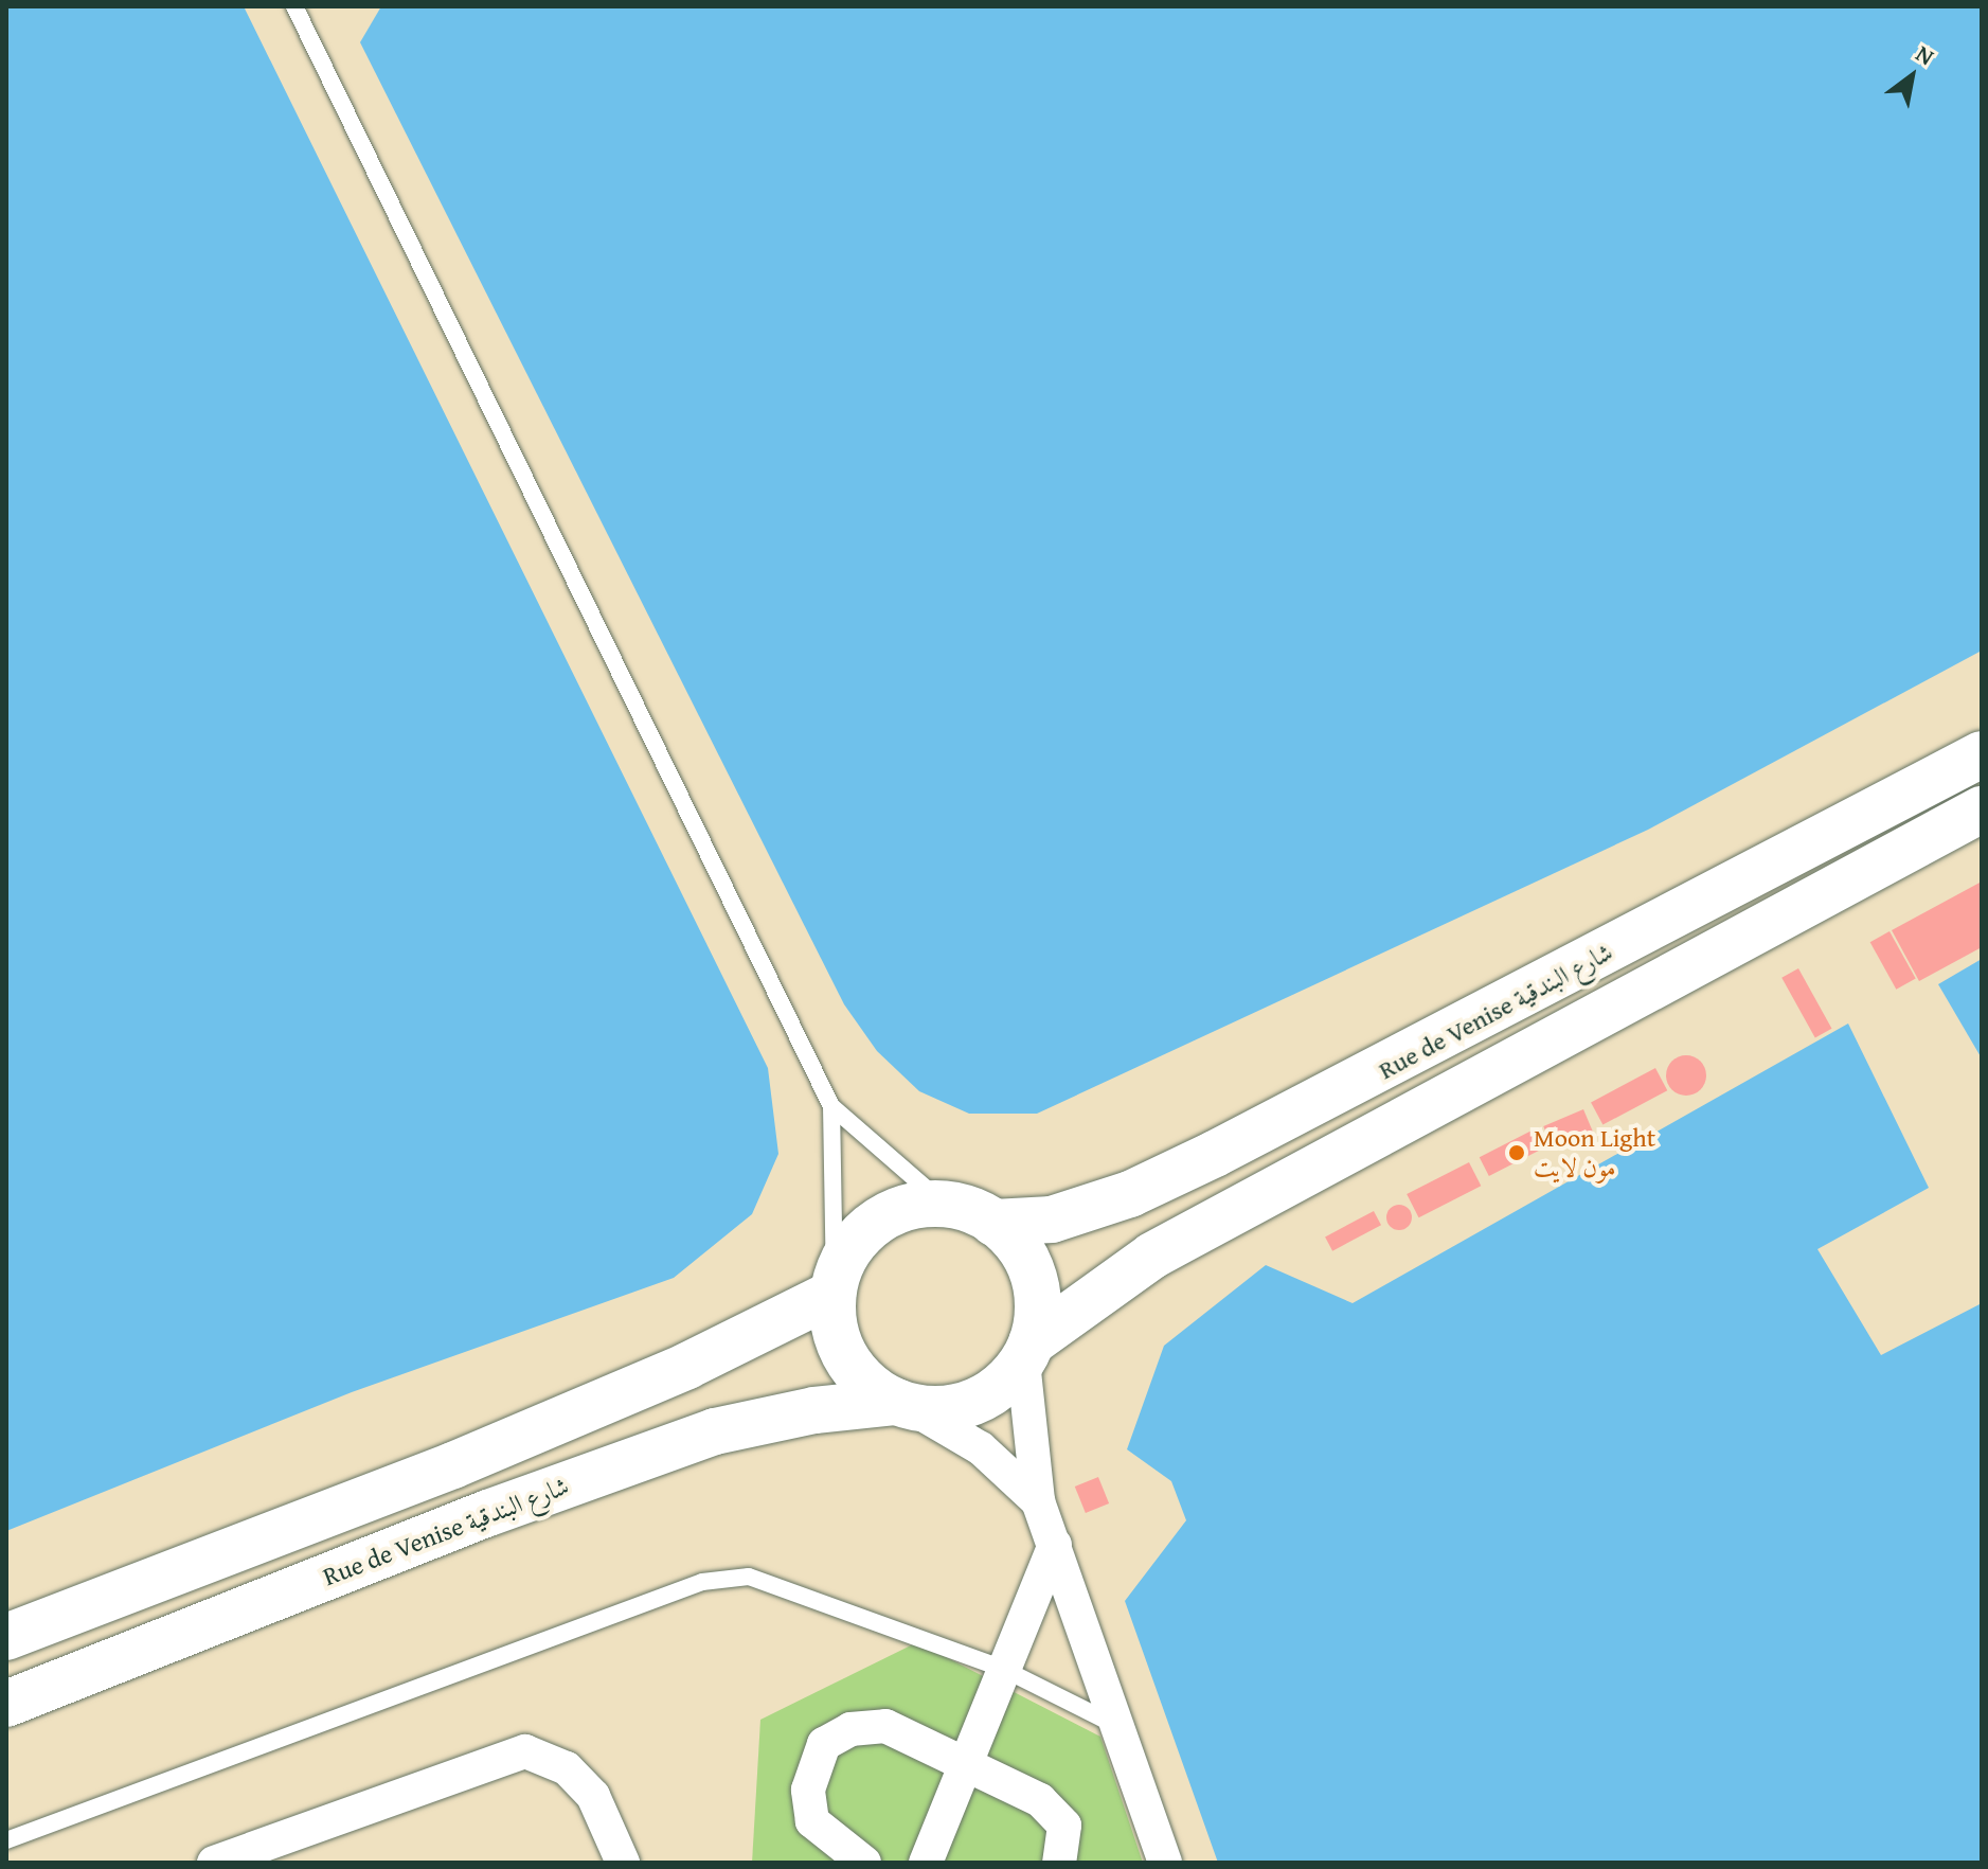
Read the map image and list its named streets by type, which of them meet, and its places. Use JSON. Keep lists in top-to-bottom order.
{
  "streets": {
    "main road": ["Rue de Venise شارع البندقية"]
  },
  "places": ["Moon Light مون لايت"],
  "north": "top right"
}
